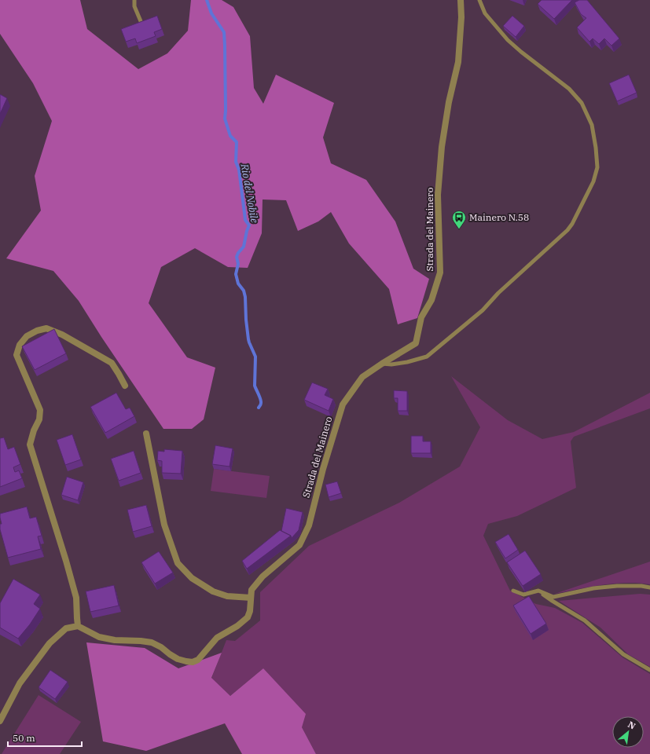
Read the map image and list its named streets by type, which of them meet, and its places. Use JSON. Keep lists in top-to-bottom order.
{
  "streets": {
    "street": ["Strada del Mainero"]
  },
  "water": ["Rio del Nobile"],
  "places": {
    "bus stop": ["Mainero N.58"]
  },
  "scale_bar": "50 m",
  "north": "top right"
}
